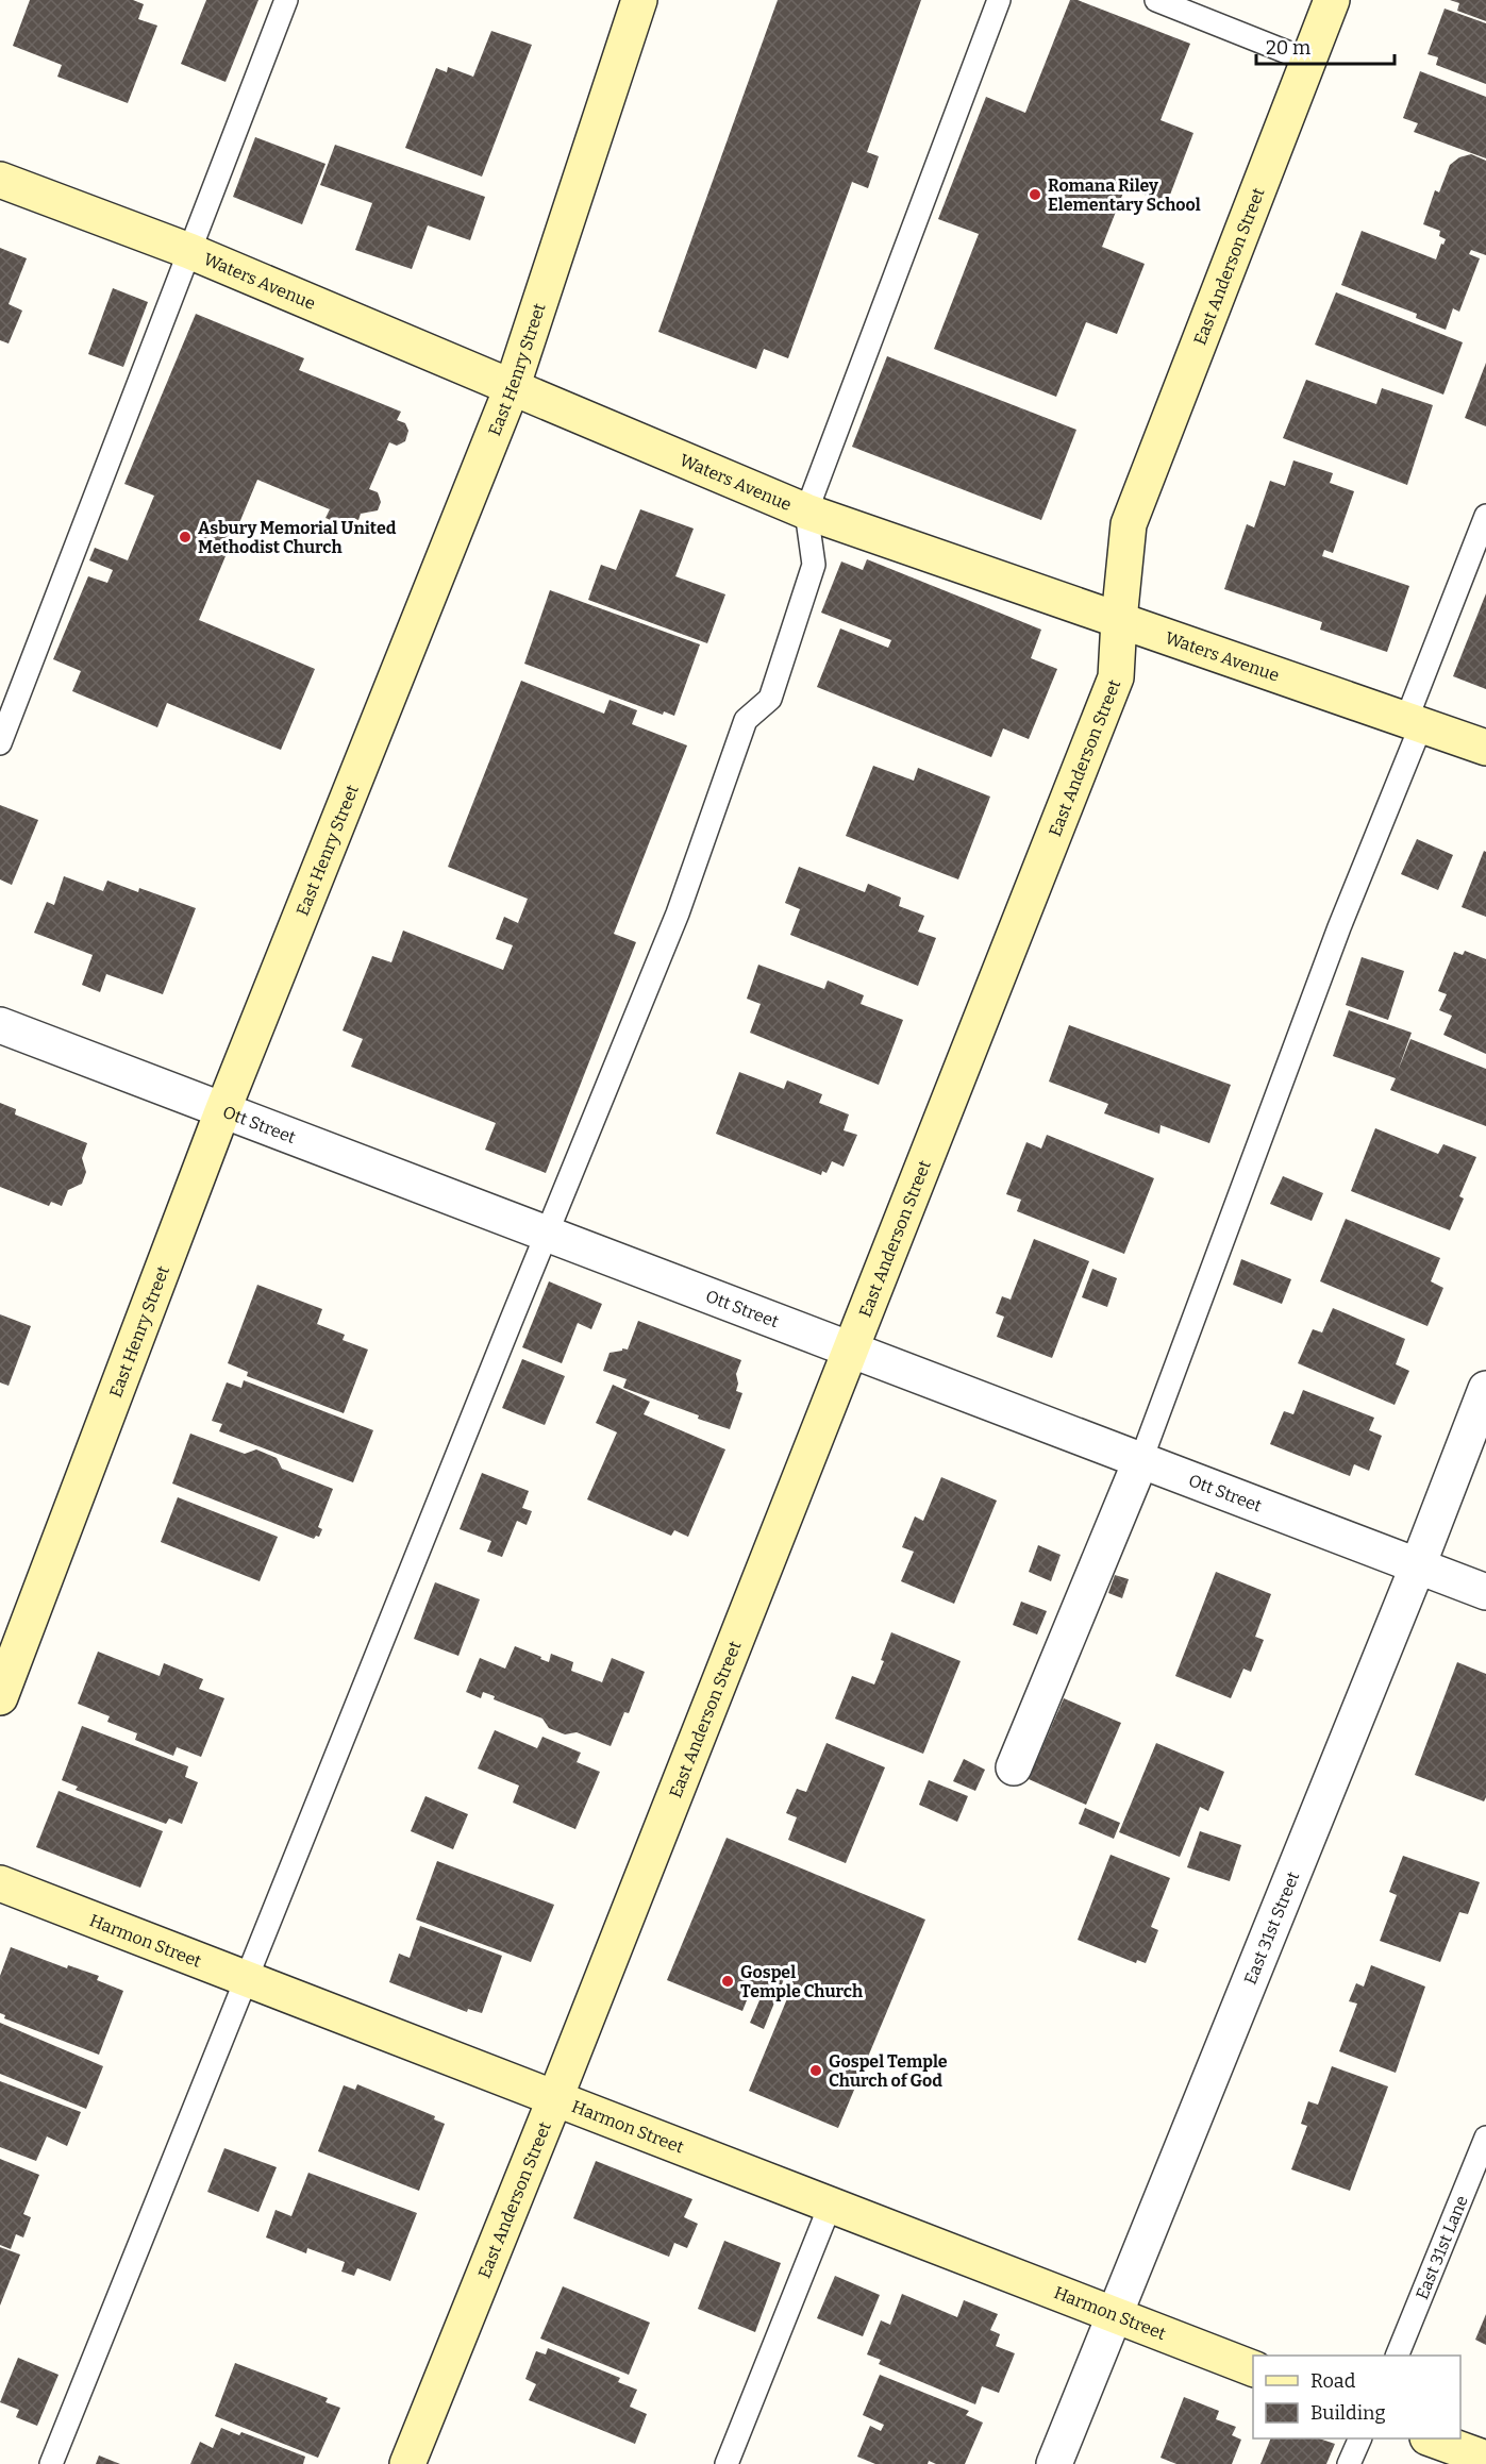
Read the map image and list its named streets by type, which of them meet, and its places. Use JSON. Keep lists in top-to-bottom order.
{
  "streets": {
    "main road": [
      "East Anderson Street",
      "Waters Avenue",
      "East Henry Street",
      "Harmon Street"
    ],
    "street": ["Ott Street", "East 31st Street"],
    "lane": ["East 31st Lane"]
  },
  "crossings": [
    ["East Anderson Street", "Waters Avenue"],
    ["East Anderson Street", "Ott Street"],
    ["East Anderson Street", "Harmon Street"],
    ["Waters Avenue", "East Henry Street"],
    ["East Henry Street", "Ott Street"],
    ["Ott Street", "East 31st Street"],
    ["East 31st Street", "Harmon Street"]
  ],
  "places": [
    "Romana Riley Elementary School",
    "Asbury Memorial United Methodist Church",
    "Gospel Temple Church",
    "Gospel Temple Church of God"
  ],
  "legend": ["Road", "Building"],
  "scale_bar": "20 m"
}
